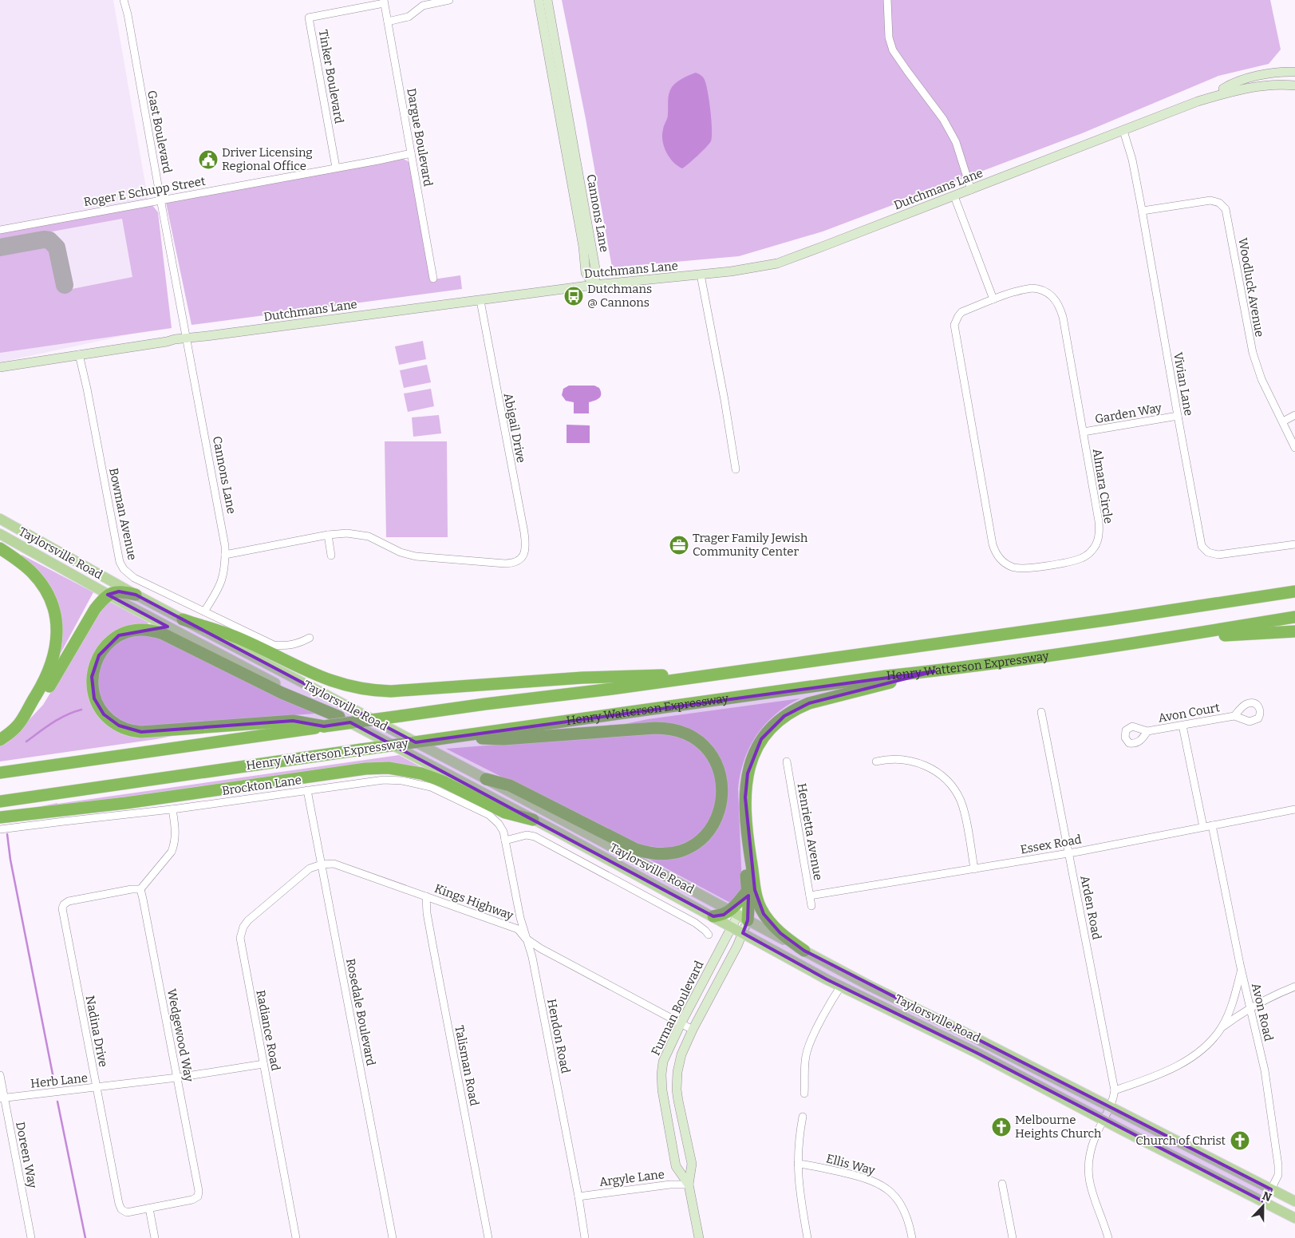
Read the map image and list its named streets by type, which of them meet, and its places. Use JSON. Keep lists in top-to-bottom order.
{
  "streets": {
    "highway": ["Henry Watterson Expressway"],
    "main road": [
      "Dutchmans Lane",
      "Cannons Lane",
      "Taylorsville Road",
      "Furman Boulevard"
    ],
    "street": [
      "Tinker Boulevard",
      "Gast Boulevard",
      "Dargue Boulevard",
      "Roger E Schupp Street",
      "Woodluck Avenue",
      "Vivian Lane",
      "Garden Way",
      "Abigail Drive",
      "Almara Circle",
      "Bowman Avenue",
      "Avon Court",
      "Brockton Lane",
      "Henrietta Avenue",
      "Essex Road",
      "Kings Highway",
      "Arden Road",
      "Rosedale Boulevard",
      "Avon Road",
      "Radiance Road",
      "Nadina Drive",
      "Wedgewood Way",
      "Hendon Road",
      "Talisman Road",
      "Herb Lane",
      "Doreen Way",
      "Ellis Way",
      "Argyle Lane"
    ]
  },
  "crossings": [
    ["Tinker Boulevard", "Dargue Boulevard"],
    ["Tinker Boulevard", "Roger E Schupp Street"],
    ["Gast Boulevard", "Dutchmans Lane"],
    ["Gast Boulevard", "Roger E Schupp Street"],
    ["Gast Boulevard", "Cannons Lane"],
    ["Dargue Boulevard", "Roger E Schupp Street"],
    ["Dutchmans Lane", "Cannons Lane"],
    ["Dutchmans Lane", "Vivian Lane"],
    ["Dutchmans Lane", "Abigail Drive"],
    ["Dutchmans Lane", "Bowman Avenue"],
    ["Cannons Lane", "Bowman Avenue"],
    ["Woodluck Avenue", "Vivian Lane"],
    ["Vivian Lane", "Garden Way"],
    ["Garden Way", "Almara Circle"],
    ["Taylorsville Road", "Arden Road"],
    ["Taylorsville Road", "Furman Boulevard"],
    ["Taylorsville Road", "Avon Road"],
    ["Brockton Lane", "Rosedale Boulevard"],
    ["Brockton Lane", "Hendon Road"],
    ["Henrietta Avenue", "Essex Road"],
    ["Essex Road", "Arden Road"],
    ["Essex Road", "Avon Road"],
    ["Kings Highway", "Furman Boulevard"],
    ["Kings Highway", "Rosedale Boulevard"],
    ["Kings Highway", "Radiance Road"],
    ["Kings Highway", "Hendon Road"],
    ["Kings Highway", "Talisman Road"],
    ["Furman Boulevard", "Argyle Lane"],
    ["Rosedale Boulevard", "Radiance Road"],
    ["Radiance Road", "Herb Lane"],
    ["Nadina Drive", "Wedgewood Way"],
    ["Nadina Drive", "Herb Lane"],
    ["Wedgewood Way", "Herb Lane"],
    ["Hendon Road", "Argyle Lane"],
    ["Herb Lane", "Doreen Way"]
  ],
  "places": {
    "public building": ["Driver Licensing Regional Office"],
    "bus stop": ["Dutchmans @ Cannons"],
    "office": ["Trager Family Jewish Community Center"],
    "church": ["Melbourne Heights Church", "Church of Christ"]
  },
  "north": "top"
}
